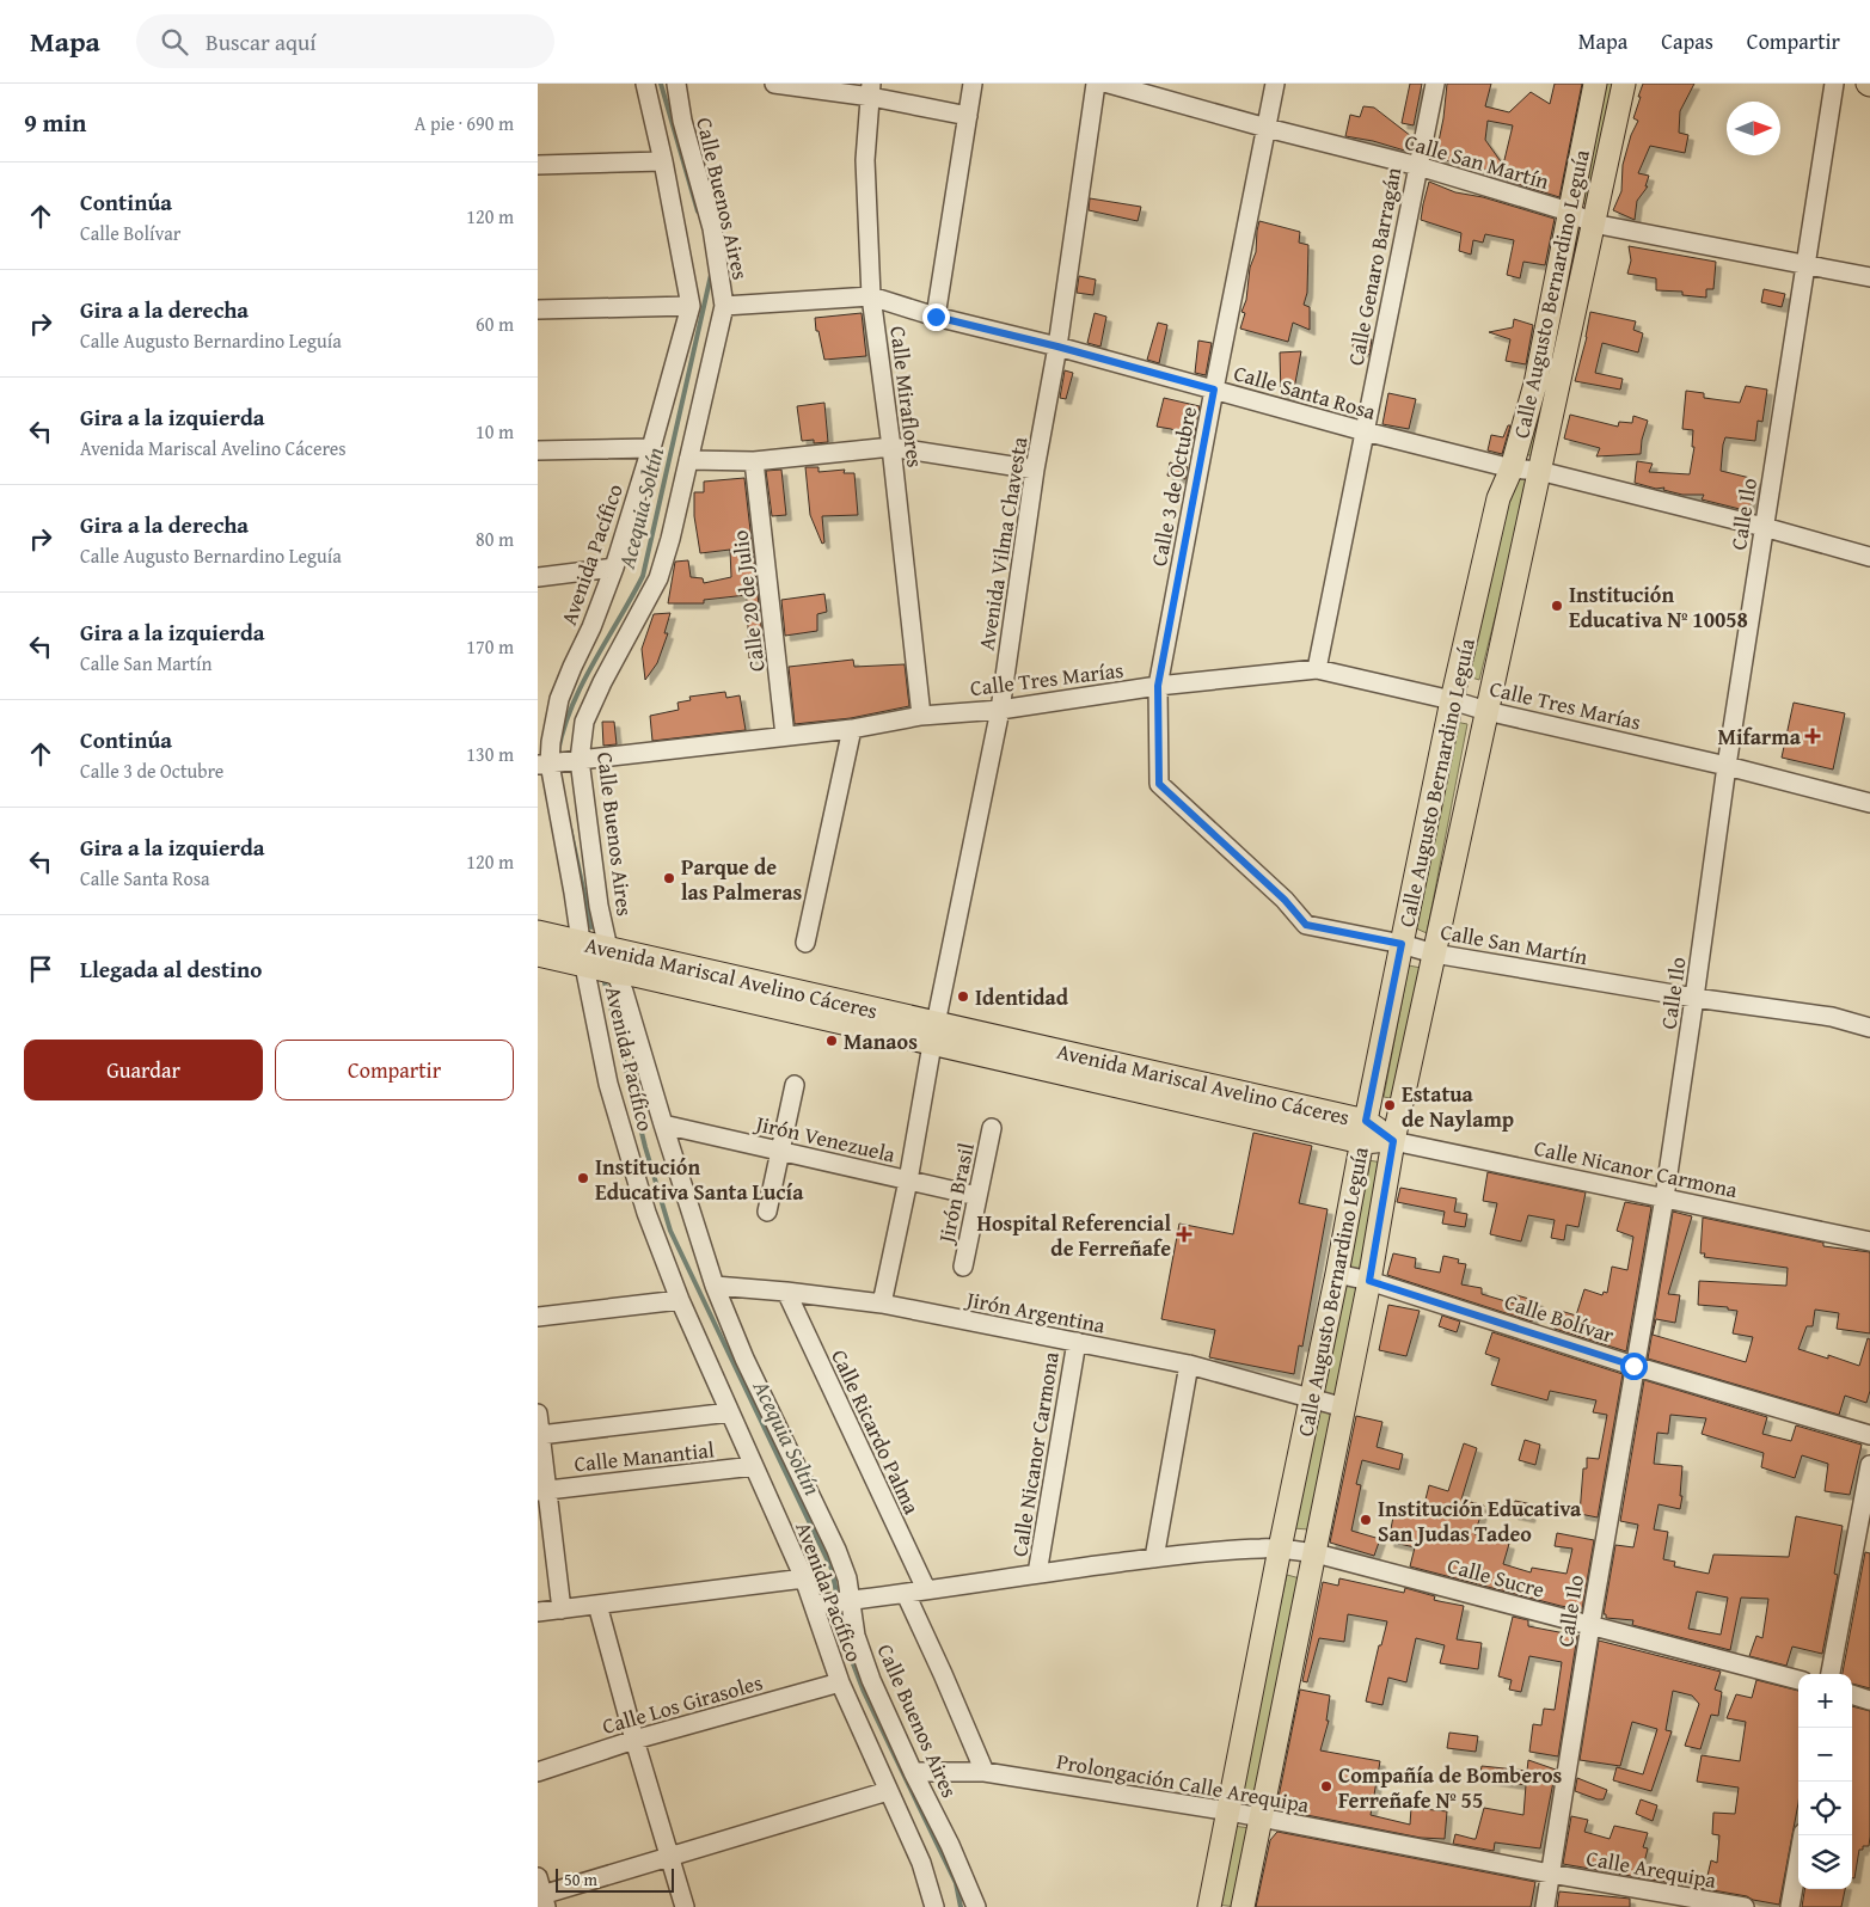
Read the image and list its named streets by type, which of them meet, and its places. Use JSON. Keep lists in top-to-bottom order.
{
  "streets": {
    "main road": ["Calle Augusto Bernardino Leguía", "Avenida Mariscal Avelino Cáceres"],
    "street": [
      "Calle San Martín",
      "Calle Buenos Aires",
      "Calle Genaro Barragán",
      "Calle Santa Rosa",
      "Calle Miraflores",
      "Calle 3 de Octubre",
      "Calle Ilo",
      "Avenida Vilma Chavesta",
      "Avenida Pacífico",
      "Calle 20 de Julio",
      "Calle Tres Marías",
      "Jirón Venezuela",
      "Calle Nicanor Carmona",
      "Jirón Brasil",
      "Jirón Argentina",
      "Calle Bolívar",
      "Calle Ricardo Palma",
      "Calle Manantial",
      "Calle Sucre",
      "Calle Los Girasoles",
      "Prolongación Calle Arequipa",
      "Calle Arequipa"
    ]
  },
  "crossings": [
    ["Calle San Martín", "Calle Genaro Barragán"],
    ["Calle San Martín", "Calle Augusto Bernardino Leguía"],
    ["Calle San Martín", "Calle 3 de Octubre"],
    ["Calle San Martín", "Calle Ilo"],
    ["Calle San Martín", "Calle Tres Marías"],
    ["Calle Buenos Aires", "Calle Santa Rosa"],
    ["Calle Buenos Aires", "Avenida Pacífico"],
    ["Calle Buenos Aires", "Calle Tres Marías"],
    ["Calle Buenos Aires", "Avenida Mariscal Avelino Cáceres"],
    ["Calle Buenos Aires", "Jirón Venezuela"],
    ["Calle Buenos Aires", "Jirón Argentina"],
    ["Calle Buenos Aires", "Calle Sucre"],
    ["Calle Buenos Aires", "Prolongación Calle Arequipa"],
    ["Calle Genaro Barragán", "Calle Santa Rosa"],
    ["Calle Genaro Barragán", "Calle Tres Marías"],
    ["Calle Augusto Bernardino Leguía", "Calle Santa Rosa"],
    ["Calle Augusto Bernardino Leguía", "Calle Tres Marías"],
    ["Calle Augusto Bernardino Leguía", "Avenida Mariscal Avelino Cáceres"],
    ["Calle Augusto Bernardino Leguía", "Calle Nicanor Carmona"],
    ["Calle Augusto Bernardino Leguía", "Jirón Argentina"],
    ["Calle Augusto Bernardino Leguía", "Calle Bolívar"],
    ["Calle Augusto Bernardino Leguía", "Calle Sucre"],
    ["Calle Augusto Bernardino Leguía", "Prolongación Calle Arequipa"],
    ["Calle Santa Rosa", "Calle Miraflores"],
    ["Calle Santa Rosa", "Calle 3 de Octubre"],
    ["Calle Santa Rosa", "Calle Ilo"],
    ["Calle Santa Rosa", "Avenida Vilma Chavesta"],
    ["Calle Miraflores", "Calle Tres Marías"],
    ["Calle 3 de Octubre", "Calle Tres Marías"],
    ["Calle Ilo", "Calle Tres Marías"],
    ["Calle Ilo", "Calle Nicanor Carmona"],
    ["Calle Ilo", "Calle Bolívar"],
    ["Calle Ilo", "Calle Sucre"],
    ["Calle Ilo", "Prolongación Calle Arequipa"],
    ["Calle Ilo", "Calle Arequipa"],
    ["Avenida Vilma Chavesta", "Calle Tres Marías"],
    ["Avenida Vilma Chavesta", "Avenida Mariscal Avelino Cáceres"],
    ["Avenida Vilma Chavesta", "Jirón Venezuela"],
    ["Avenida Vilma Chavesta", "Jirón Argentina"],
    ["Avenida Pacífico", "Calle Tres Marías"],
    ["Avenida Pacífico", "Avenida Mariscal Avelino Cáceres"],
    ["Avenida Pacífico", "Calle Manantial"],
    ["Avenida Pacífico", "Calle Sucre"],
    ["Avenida Pacífico", "Calle Los Girasoles"],
    ["Calle 20 de Julio", "Calle Tres Marías"],
    ["Avenida Mariscal Avelino Cáceres", "Calle Nicanor Carmona"],
    ["Jirón Venezuela", "Jirón Brasil"],
    ["Calle Nicanor Carmona", "Jirón Argentina"],
    ["Calle Nicanor Carmona", "Calle Sucre"],
    ["Jirón Argentina", "Calle Ricardo Palma"],
    ["Calle Ricardo Palma", "Calle Sucre"],
    ["Prolongación Calle Arequipa", "Calle Arequipa"]
  ],
  "water": ["Acequia Soltín"],
  "places": {
    "other": [
      "Institución Educativa Nº 10058",
      "Parque de las Palmeras",
      "Identidad",
      "Manaos",
      "Estatua de Naylamp",
      "Institución Educativa Santa Lucía",
      "Institución Educativa San Judas Tadeo",
      "Compañía de Bomberos Ferreñafe Nº 55"
    ],
    "health": ["Mifarma", "Hospital Referencial de Ferreñafe"]
  },
  "scale_bar": "50 m",
  "north": "right",
  "page": {
    "header": "Mapa",
    "search": "Buscar aquí",
    "nav": ["Mapa", "Capas", "Compartir"],
    "heading": ["9 min", "A pie · 690 m"],
    "list": [
      ["Continúa", "Calle Bolívar", "120 m"],
      ["Gira a la derecha", "Calle Augusto Bernardino Leguía", "60 m"],
      ["Gira a la izquierda", "Avenida Mariscal Avelino Cáceres", "10 m"],
      ["Gira a la derecha", "Calle Augusto Bernardino Leguía", "80 m"],
      ["Gira a la izquierda", "Calle San Martín", "170 m"],
      ["Continúa", "Calle 3 de Octubre", "130 m"],
      ["Gira a la izquierda", "Calle Santa Rosa", "120 m"],
      "Llegada al destino"
    ],
    "buttons": ["Guardar", "Compartir"],
    "map_buttons": ["+", "−"],
    "scale": "50 m"
  }
}
